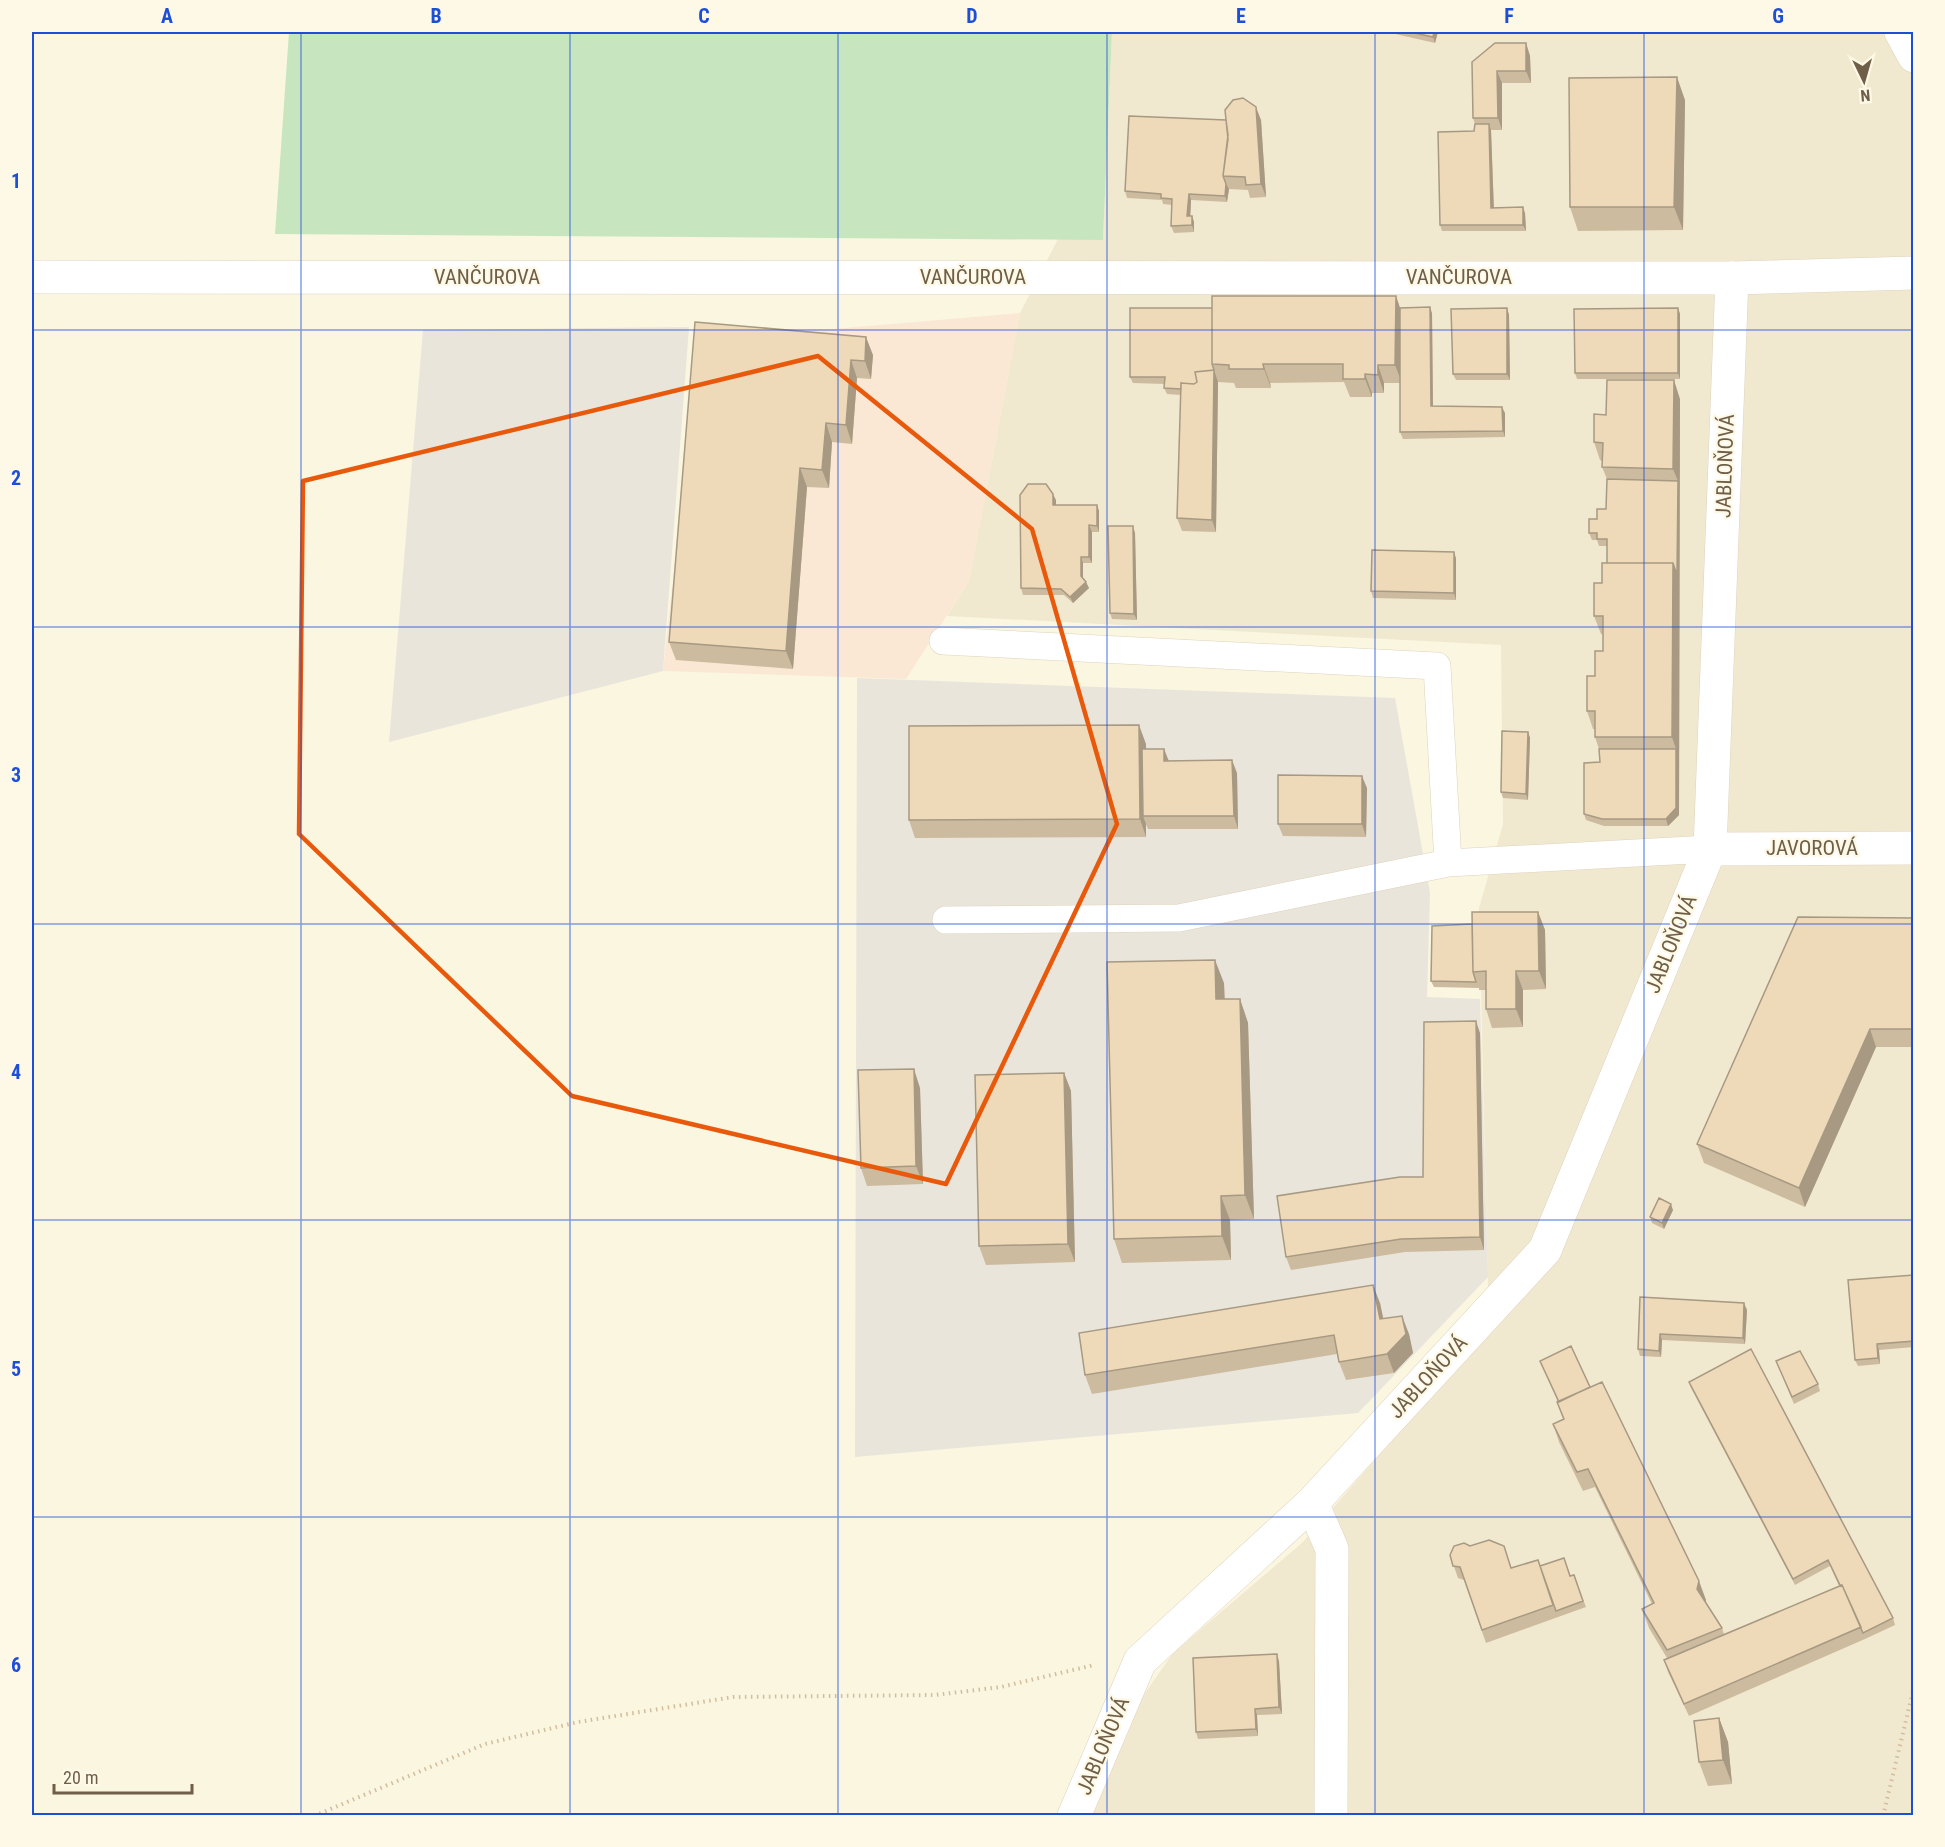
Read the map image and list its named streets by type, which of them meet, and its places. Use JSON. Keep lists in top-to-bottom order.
{
  "streets": {
    "street": ["VANČUROVA", "JABLOŇOVÁ", "JAVOROVÁ"]
  },
  "crossings": [
    ["VANČUROVA", "JABLOŇOVÁ"],
    ["JABLOŇOVÁ", "JAVOROVÁ"]
  ],
  "scale_bar": "20 m",
  "north": "bottom",
  "grid": {
    "columns": [
      "A",
      "B",
      "C",
      "D",
      "E",
      "F",
      "G"
    ],
    "rows": [
      "1",
      "2",
      "3",
      "4",
      "5",
      "6"
    ]
  }
}
